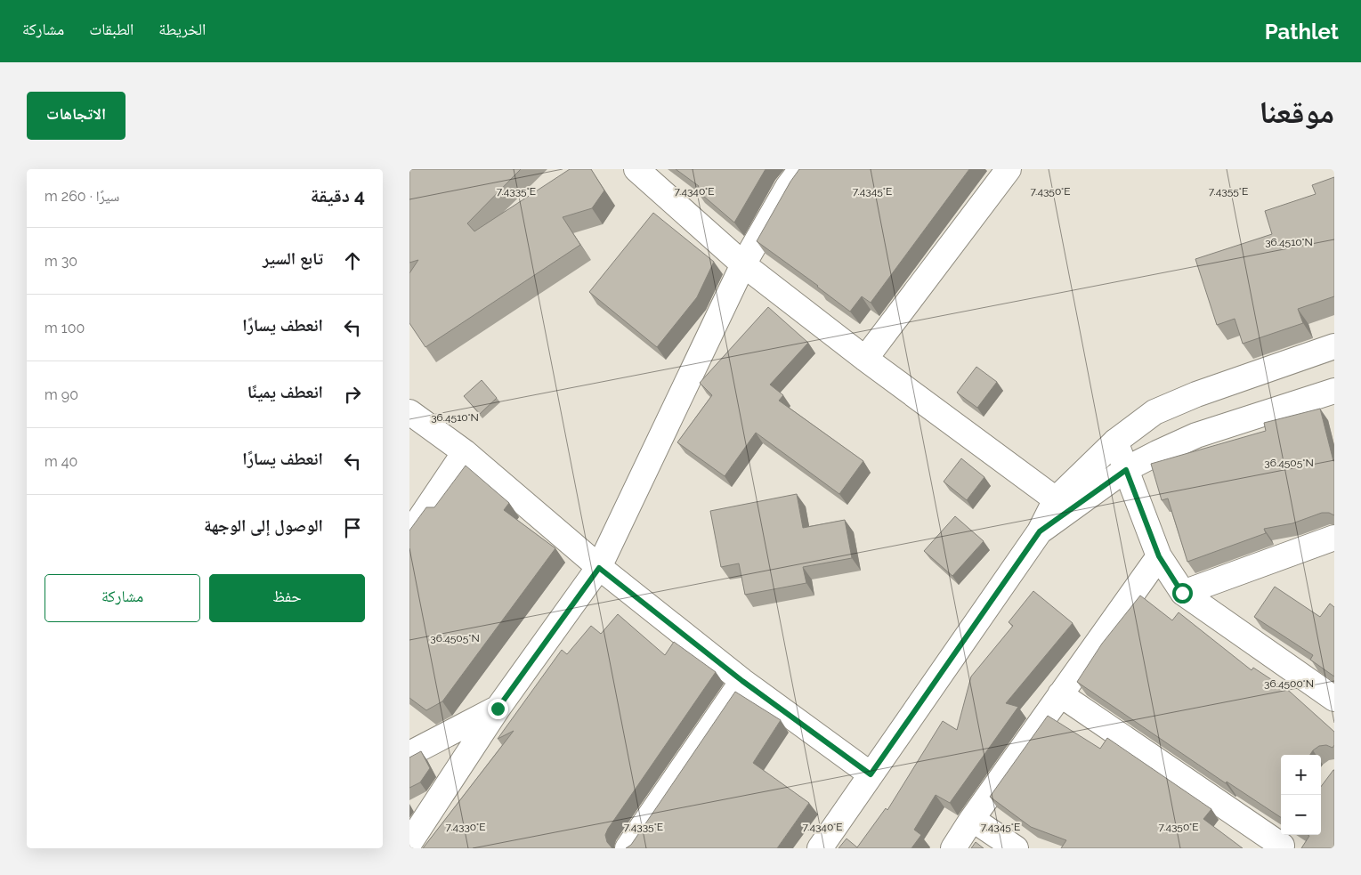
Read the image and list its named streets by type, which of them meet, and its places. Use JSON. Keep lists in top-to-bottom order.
{
  "page": {
    "header": "Pathlet",
    "nav": ["الخريطة", "الطبقات", "مشاركة"],
    "title": "موقعنا",
    "buttons": [
      "الاتجاهات",
      ["حفظ", "مشاركة"]
    ],
    "heading": ["4 دقيقة", "سيرًا · 260 m"],
    "list": [
      ["تابع السير", "30 m"],
      ["انعطف يسارًا", "100 m"],
      ["انعطف يمينًا", "90 m"],
      ["انعطف يسارًا", "40 m"],
      "الوصول إلى الوجهة"
    ],
    "map_buttons": ["+", "−"]
  },
  "coordinates": [
    "7.4335°E",
    "7.4340°E",
    "7.4345°E",
    "7.4350°E",
    "7.4355°E",
    "36.4510°N",
    "36.4505°N",
    "36.4500°N",
    "7.4330°E"
  ]
}
